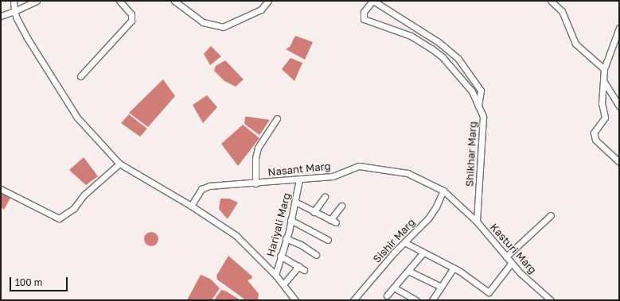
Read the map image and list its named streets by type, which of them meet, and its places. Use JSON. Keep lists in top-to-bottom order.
{
  "streets": {
    "street": [
      "Shikhar Marg",
      "Nasant Marg",
      "Hariyali Marg",
      "Sishir Marg",
      "Kasturi Marg"
    ]
  },
  "crossings": [
    ["Shikhar Marg", "Nasant Marg"],
    ["Shikhar Marg", "Kasturi Marg"],
    ["Nasant Marg", "Hariyali Marg"],
    ["Nasant Marg", "Sishir Marg"],
    ["Nasant Marg", "Kasturi Marg"]
  ],
  "scale_bar": "100 m"
}
